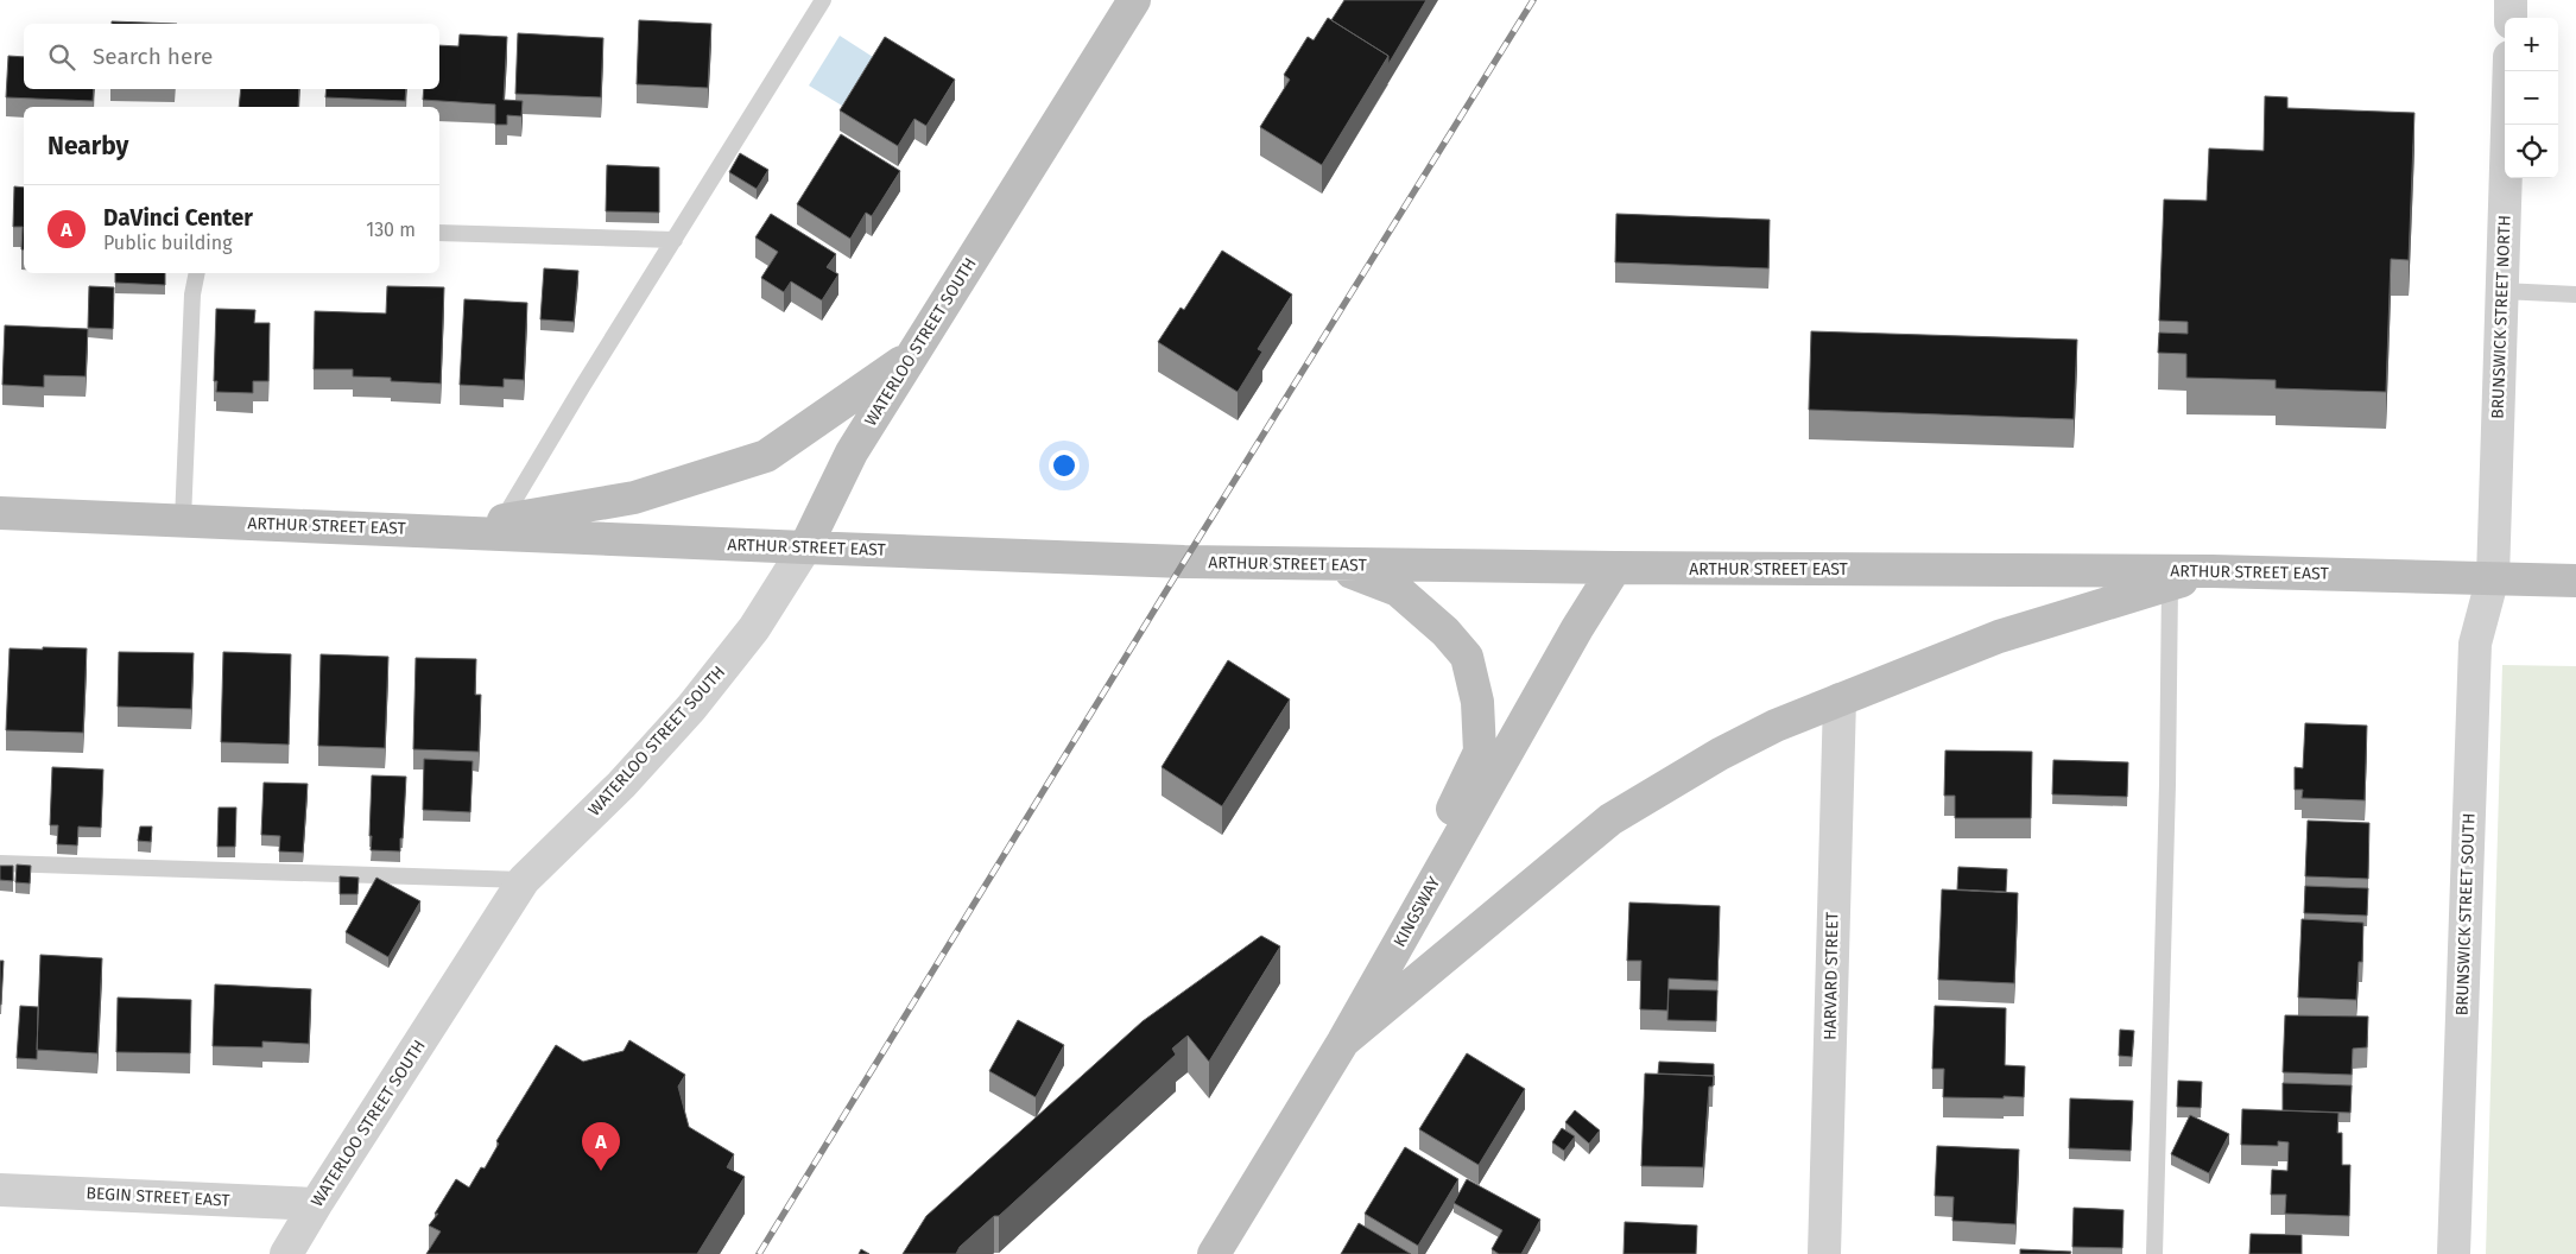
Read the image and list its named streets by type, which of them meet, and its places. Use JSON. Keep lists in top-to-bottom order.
{
  "streets": {
    "main road": ["WATERLOO STREET SOUTH", "ARTHUR STREET EAST", "KINGSWAY"],
    "street": [
      "BRUNSWICK STREET NORTH",
      "BRUNSWICK STREET SOUTH",
      "HARVARD STREET",
      "BEGIN STREET EAST"
    ]
  },
  "crossings": [
    ["BRUNSWICK STREET NORTH", "ARTHUR STREET EAST"],
    ["BRUNSWICK STREET NORTH", "BRUNSWICK STREET SOUTH"],
    ["WATERLOO STREET SOUTH", "ARTHUR STREET EAST"],
    ["WATERLOO STREET SOUTH", "BEGIN STREET EAST"],
    ["ARTHUR STREET EAST", "KINGSWAY"],
    ["ARTHUR STREET EAST", "BRUNSWICK STREET SOUTH"]
  ],
  "page": {
    "map_buttons": ["+", "−"],
    "search": "Search here",
    "heading": "Nearby",
    "list": [
      {
        "mark": "A",
        "name": "DaVinci Center",
        "note": "Public building",
        "value": "130 m"
      }
    ],
    "pins": "A"
  }
}
